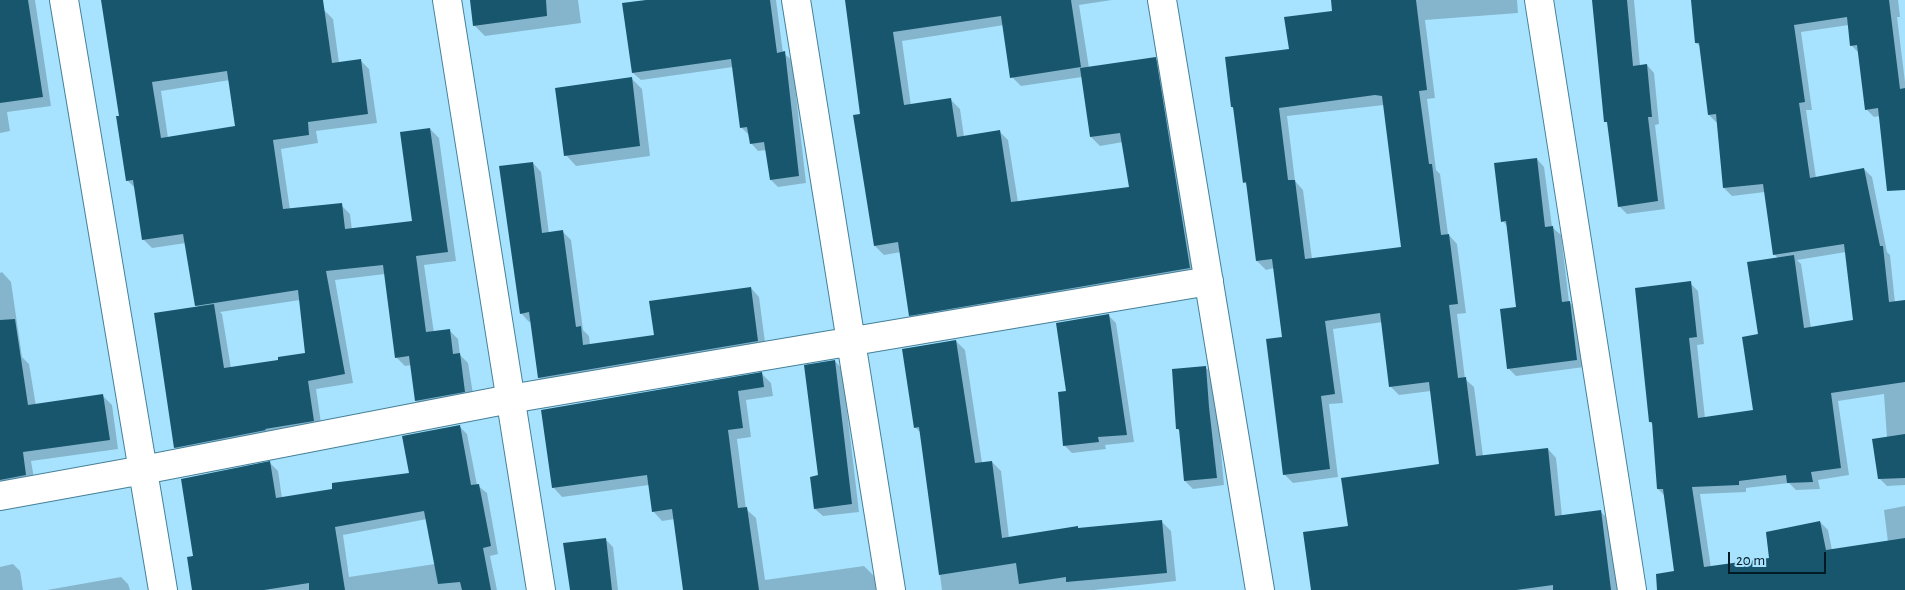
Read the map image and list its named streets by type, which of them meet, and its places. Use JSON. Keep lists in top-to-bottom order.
{
  "scale_bar": "20 m"
}
